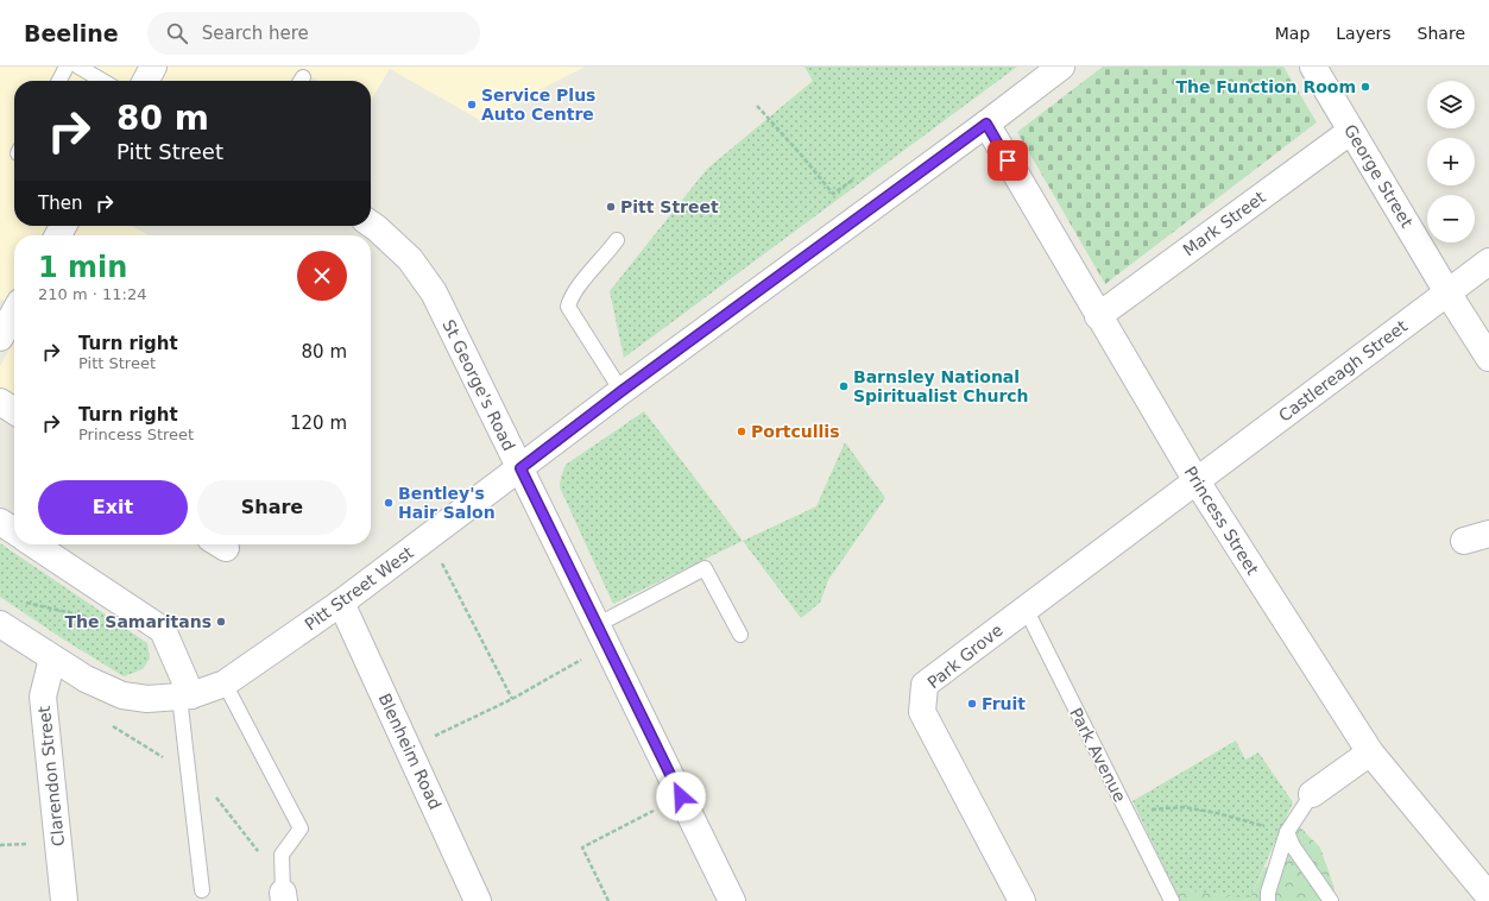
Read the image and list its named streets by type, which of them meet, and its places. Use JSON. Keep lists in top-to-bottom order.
{
  "streets": {
    "street": [
      "George Street",
      "Mark Street",
      "Castlereagh Street",
      "St George's Road",
      "Princess Street",
      "Pitt Street West",
      "Park Grove",
      "Blenheim Road",
      "Clarendon Street"
    ],
    "lane": ["Park Avenue"]
  },
  "crossings": [
    ["George Street", "Mark Street"],
    ["George Street", "Castlereagh Street"],
    ["Mark Street", "Princess Street"],
    ["Castlereagh Street", "Princess Street"],
    ["Castlereagh Street", "Park Grove"],
    ["St George's Road", "Pitt Street West"],
    ["Princess Street", "Park Grove"],
    ["Pitt Street West", "Blenheim Road"],
    ["Pitt Street West", "Clarendon Street"],
    ["Park Grove", "Park Avenue"]
  ],
  "places": [
    "The Function Room",
    "Service Plus Auto Centre",
    "Pitt Street",
    "Barnsley National Spiritualist Church",
    "Portcullis",
    "Bentley's Hair Salon",
    "The Samaritans",
    "Fruit"
  ],
  "page": {
    "header": "Beeline",
    "search": "Search here",
    "nav": ["Map", "Layers", "Share"],
    "map_buttons": ["+", "−"],
    "turn": ["80 m", "Pitt Street"],
    "then": "Then",
    "heading": ["1 min", "210 m · 11:24"],
    "list": [
      {
        "name": "Turn right",
        "note": "Pitt Street",
        "value": "80 m"
      },
      {
        "name": "Turn right",
        "note": "Princess Street",
        "value": "120 m"
      }
    ],
    "buttons": ["Exit", "Share"]
  }
}
